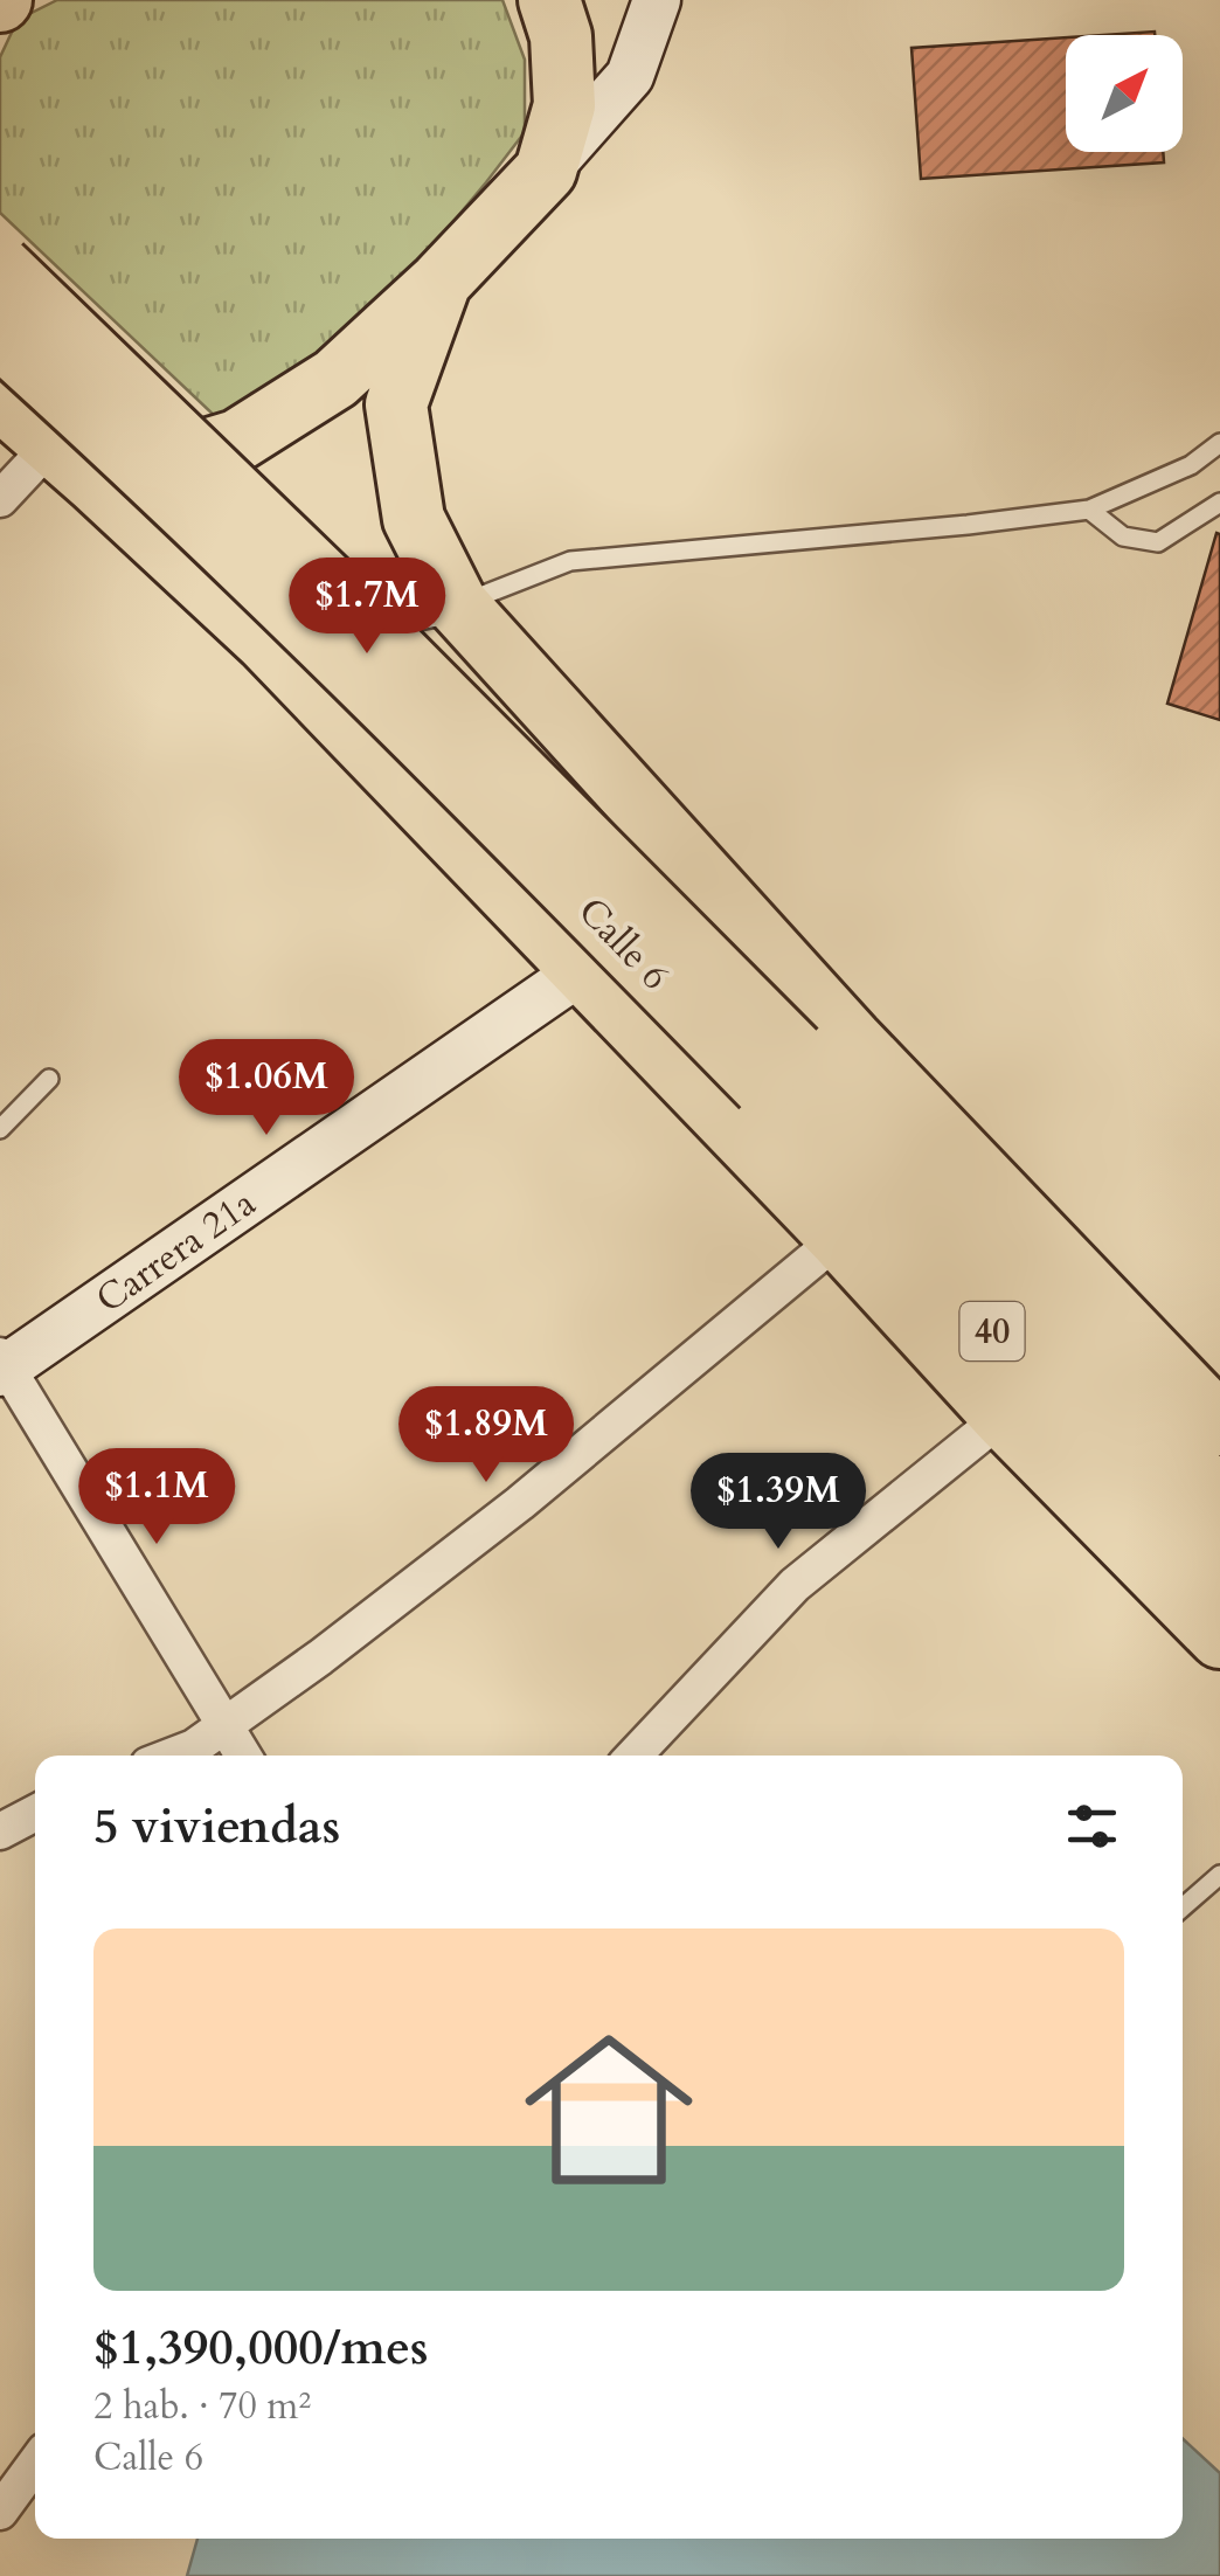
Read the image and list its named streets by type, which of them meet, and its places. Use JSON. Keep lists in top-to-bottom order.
{
  "streets": {
    "highway": ["Calle 6", "40"],
    "main road": ["Carrera 21a"]
  },
  "north": "top right",
  "page": {
    "price": [
      "$1.7M",
      "$1.06M",
      "$1.89M",
      "$1.1M",
      "$1.39M"
    ],
    "heading": "5 viviendas",
    "list": [
      {
        "name": "$1,390,000/mes",
        "note": "2 hab. · 70 m² · Calle 6"
      }
    ]
  }
}
